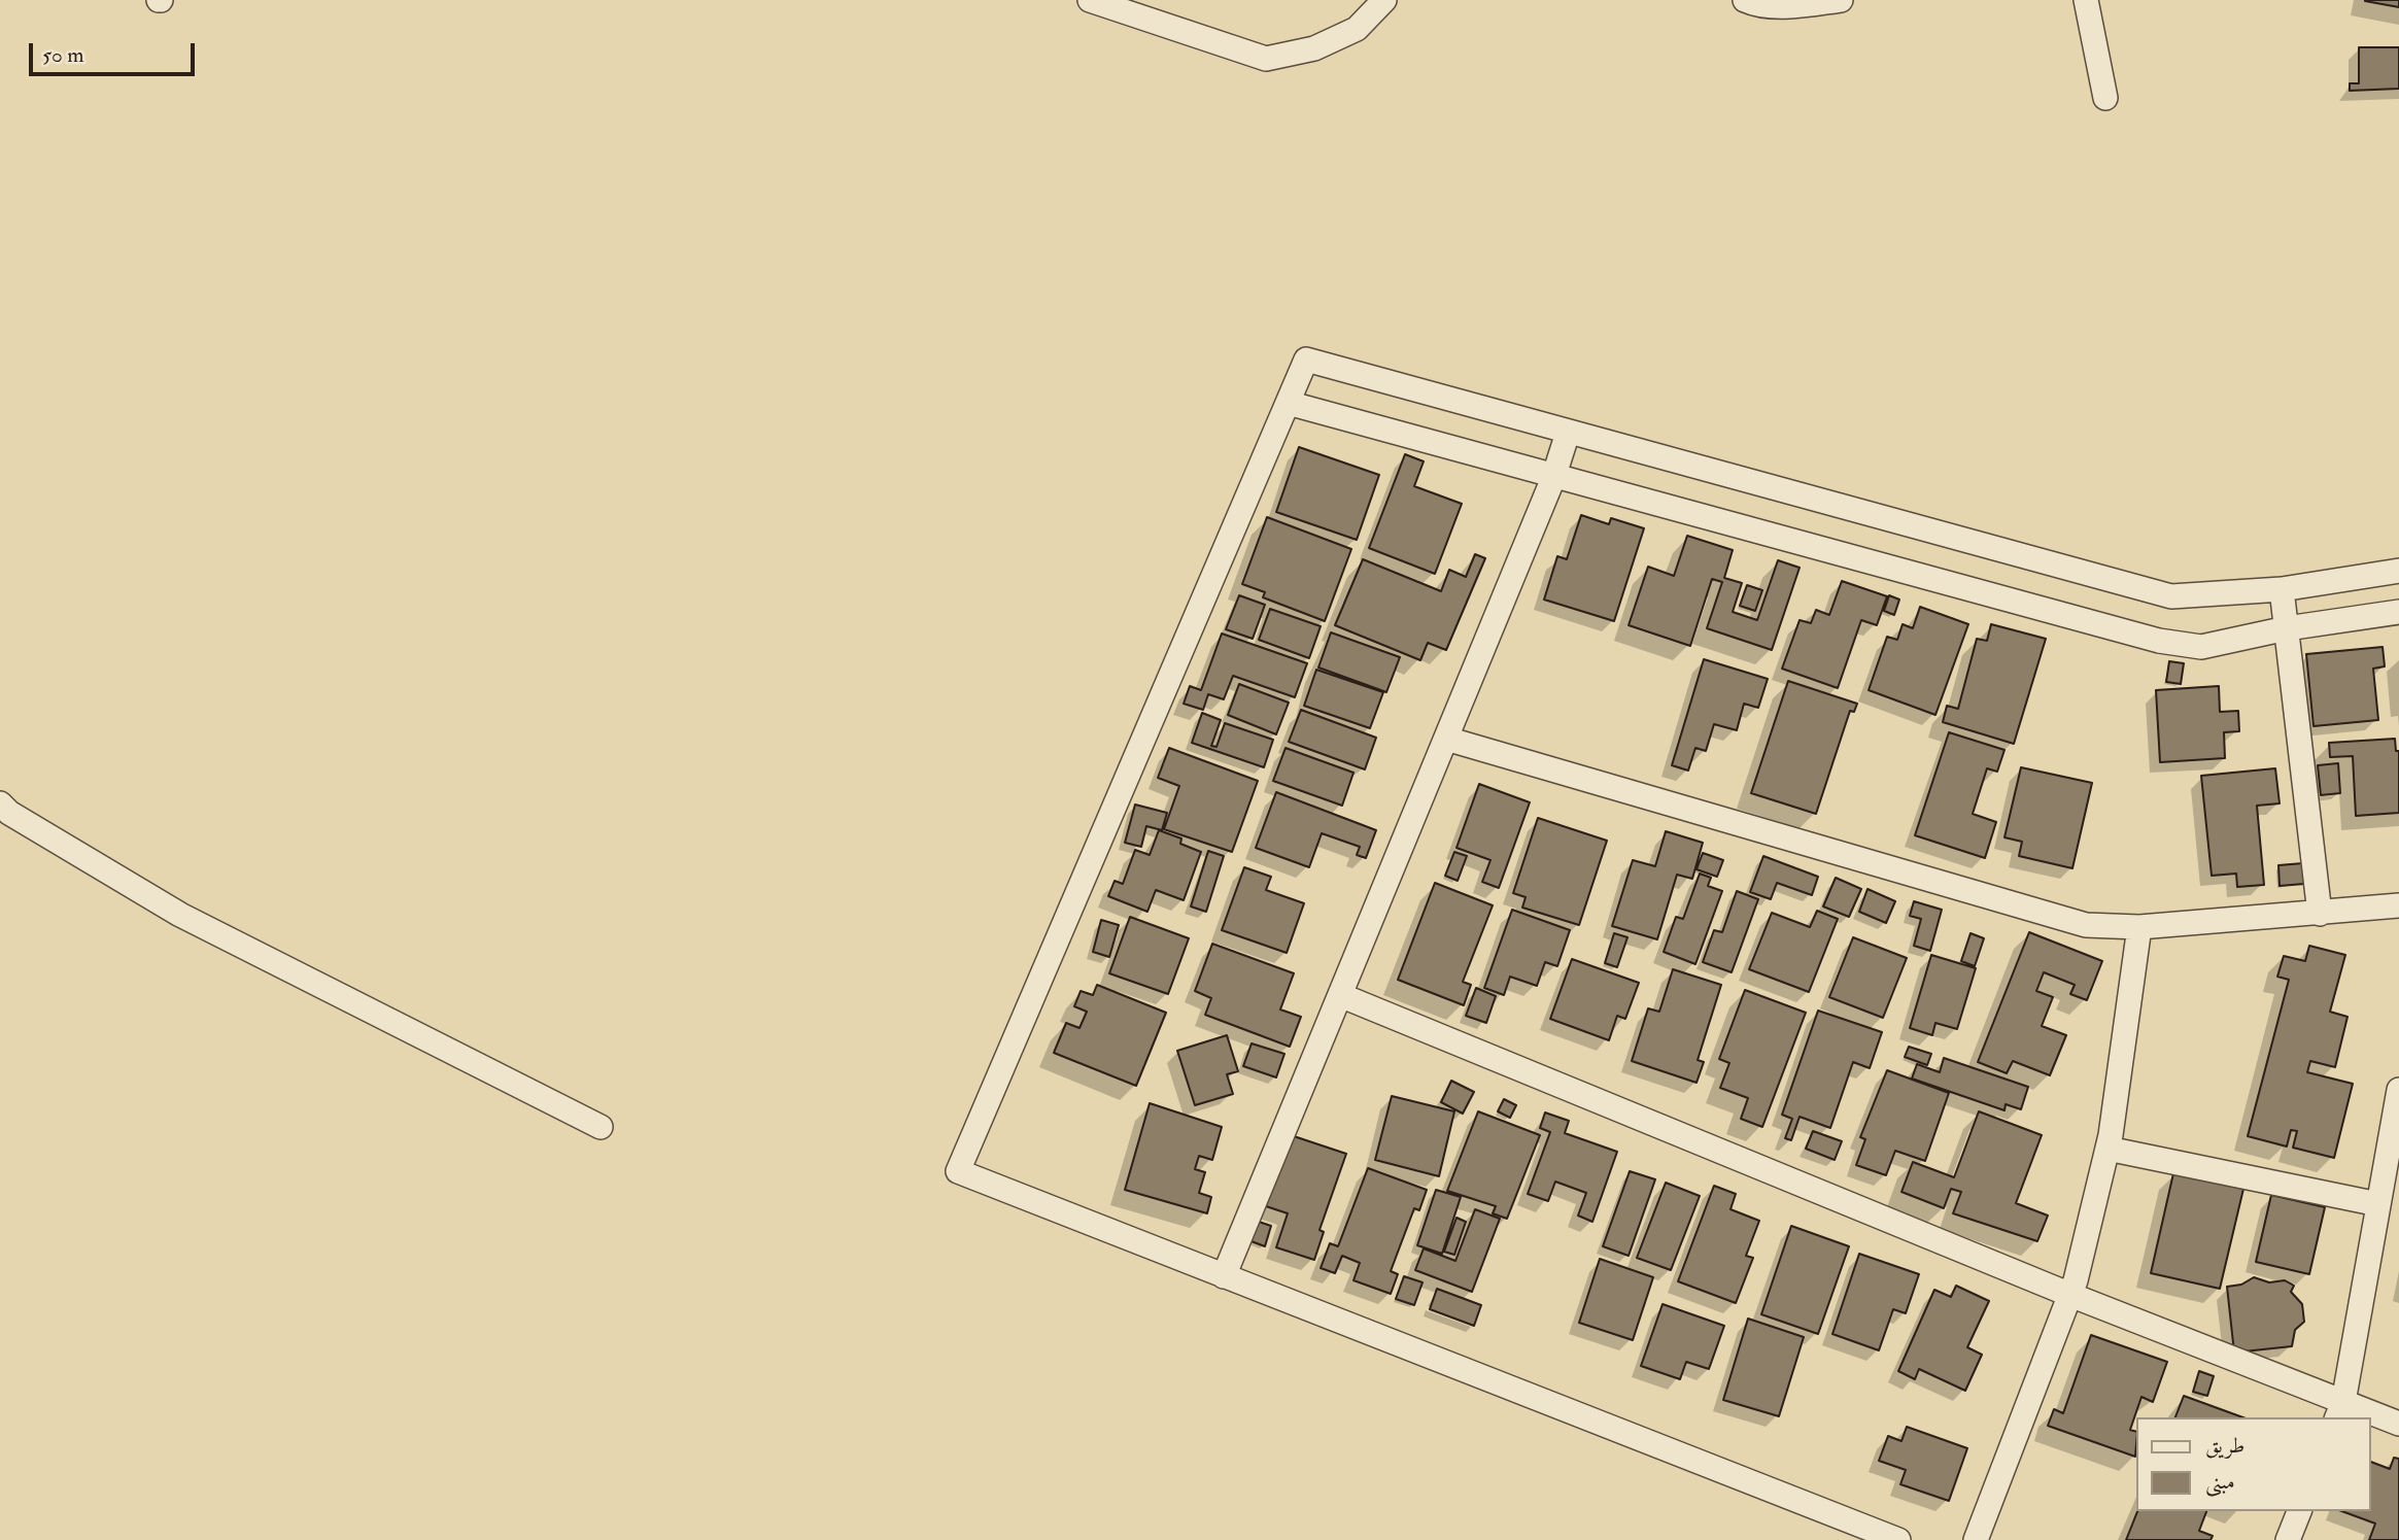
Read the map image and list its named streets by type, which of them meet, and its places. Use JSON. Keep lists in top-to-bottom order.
{
  "legend": ["طريق", "مبنى"],
  "scale_bar": "50 m"
}
